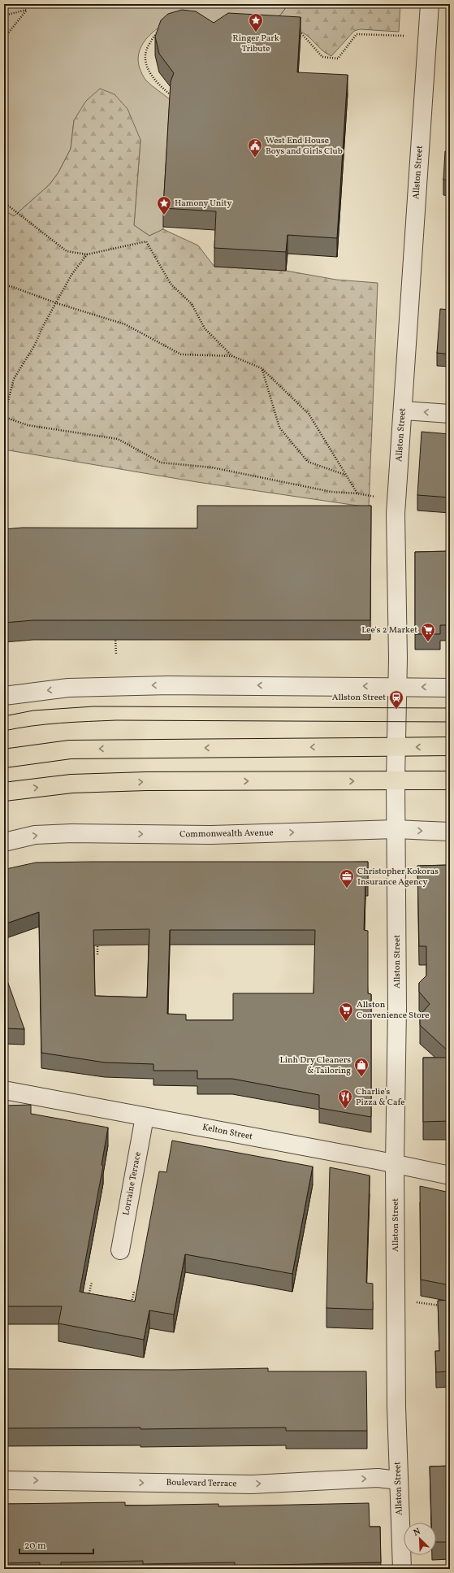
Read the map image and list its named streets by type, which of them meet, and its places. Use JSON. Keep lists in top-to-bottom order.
{
  "streets": {
    "street": [
      "Allston Street",
      "Commonwealth Avenue",
      "Kelton Street",
      "Lorraine Terrace",
      "Boulevard Terrace"
    ]
  },
  "crossings": [
    ["Allston Street", "Commonwealth Avenue"],
    ["Allston Street", "Kelton Street"],
    ["Allston Street", "Boulevard Terrace"],
    ["Kelton Street", "Lorraine Terrace"]
  ],
  "one_way": ["Boulevard Terrace"],
  "places": {
    "place": ["Ringer Park Tribute", "Hamony Unity"],
    "public building": ["West End House Boys and Girls Club"],
    "supermarket": ["Lee's 2 Market", "Allston Convenience Store"],
    "station": ["Allston Street"],
    "office": ["Christopher Kokoras Insurance Agency"],
    "shop": ["Linh Dry Cleaners & Tailoring"],
    "restaurant": ["Charlie's Pizza & Cafe"]
  },
  "scale_bar": "20 m",
  "north": "top left"
}
